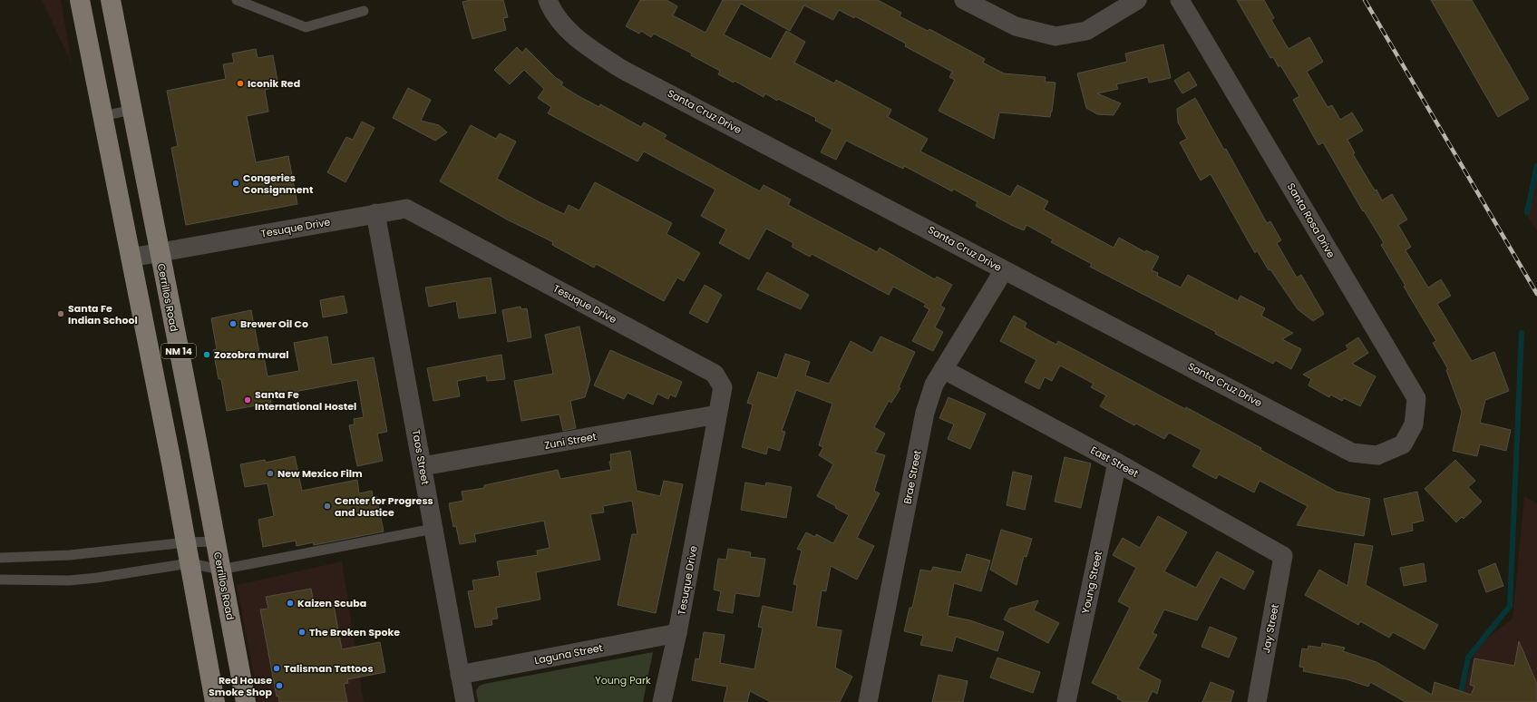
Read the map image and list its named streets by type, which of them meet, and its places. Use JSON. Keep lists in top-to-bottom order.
{
  "streets": {
    "main road": ["Cerrillos Road", "NM 14"],
    "street": [
      "Santa Cruz Drive",
      "Santa Rosa Drive",
      "Tesuque Drive",
      "Zuni Street",
      "Taos Street",
      "East Street",
      "Brae Street",
      "Young Street",
      "Jay Street",
      "Laguna Street"
    ]
  },
  "crossings": [
    ["Santa Cruz Drive", "Santa Rosa Drive"],
    ["Santa Cruz Drive", "Brae Street"],
    ["Tesuque Drive", "Cerrillos Road"],
    ["Tesuque Drive", "NM 14"],
    ["Tesuque Drive", "Zuni Street"],
    ["Tesuque Drive", "Taos Street"],
    ["Tesuque Drive", "Laguna Street"],
    ["Zuni Street", "Taos Street"],
    ["Taos Street", "Laguna Street"],
    ["East Street", "Brae Street"],
    ["East Street", "Young Street"],
    ["East Street", "Jay Street"]
  ],
  "parks": ["Young Park"],
  "places": [
    "Iconik Red",
    "Congeries Consignment",
    "Santa Fe Indian School",
    "Brewer Oil Co",
    "Zozobra mural",
    "Santa Fe International Hostel",
    "New Mexico Film",
    "Center for Progress and Justice",
    "Kaizen Scuba",
    "The Broken Spoke",
    "Talisman Tattoos",
    "Red House Smoke Shop"
  ]
}
